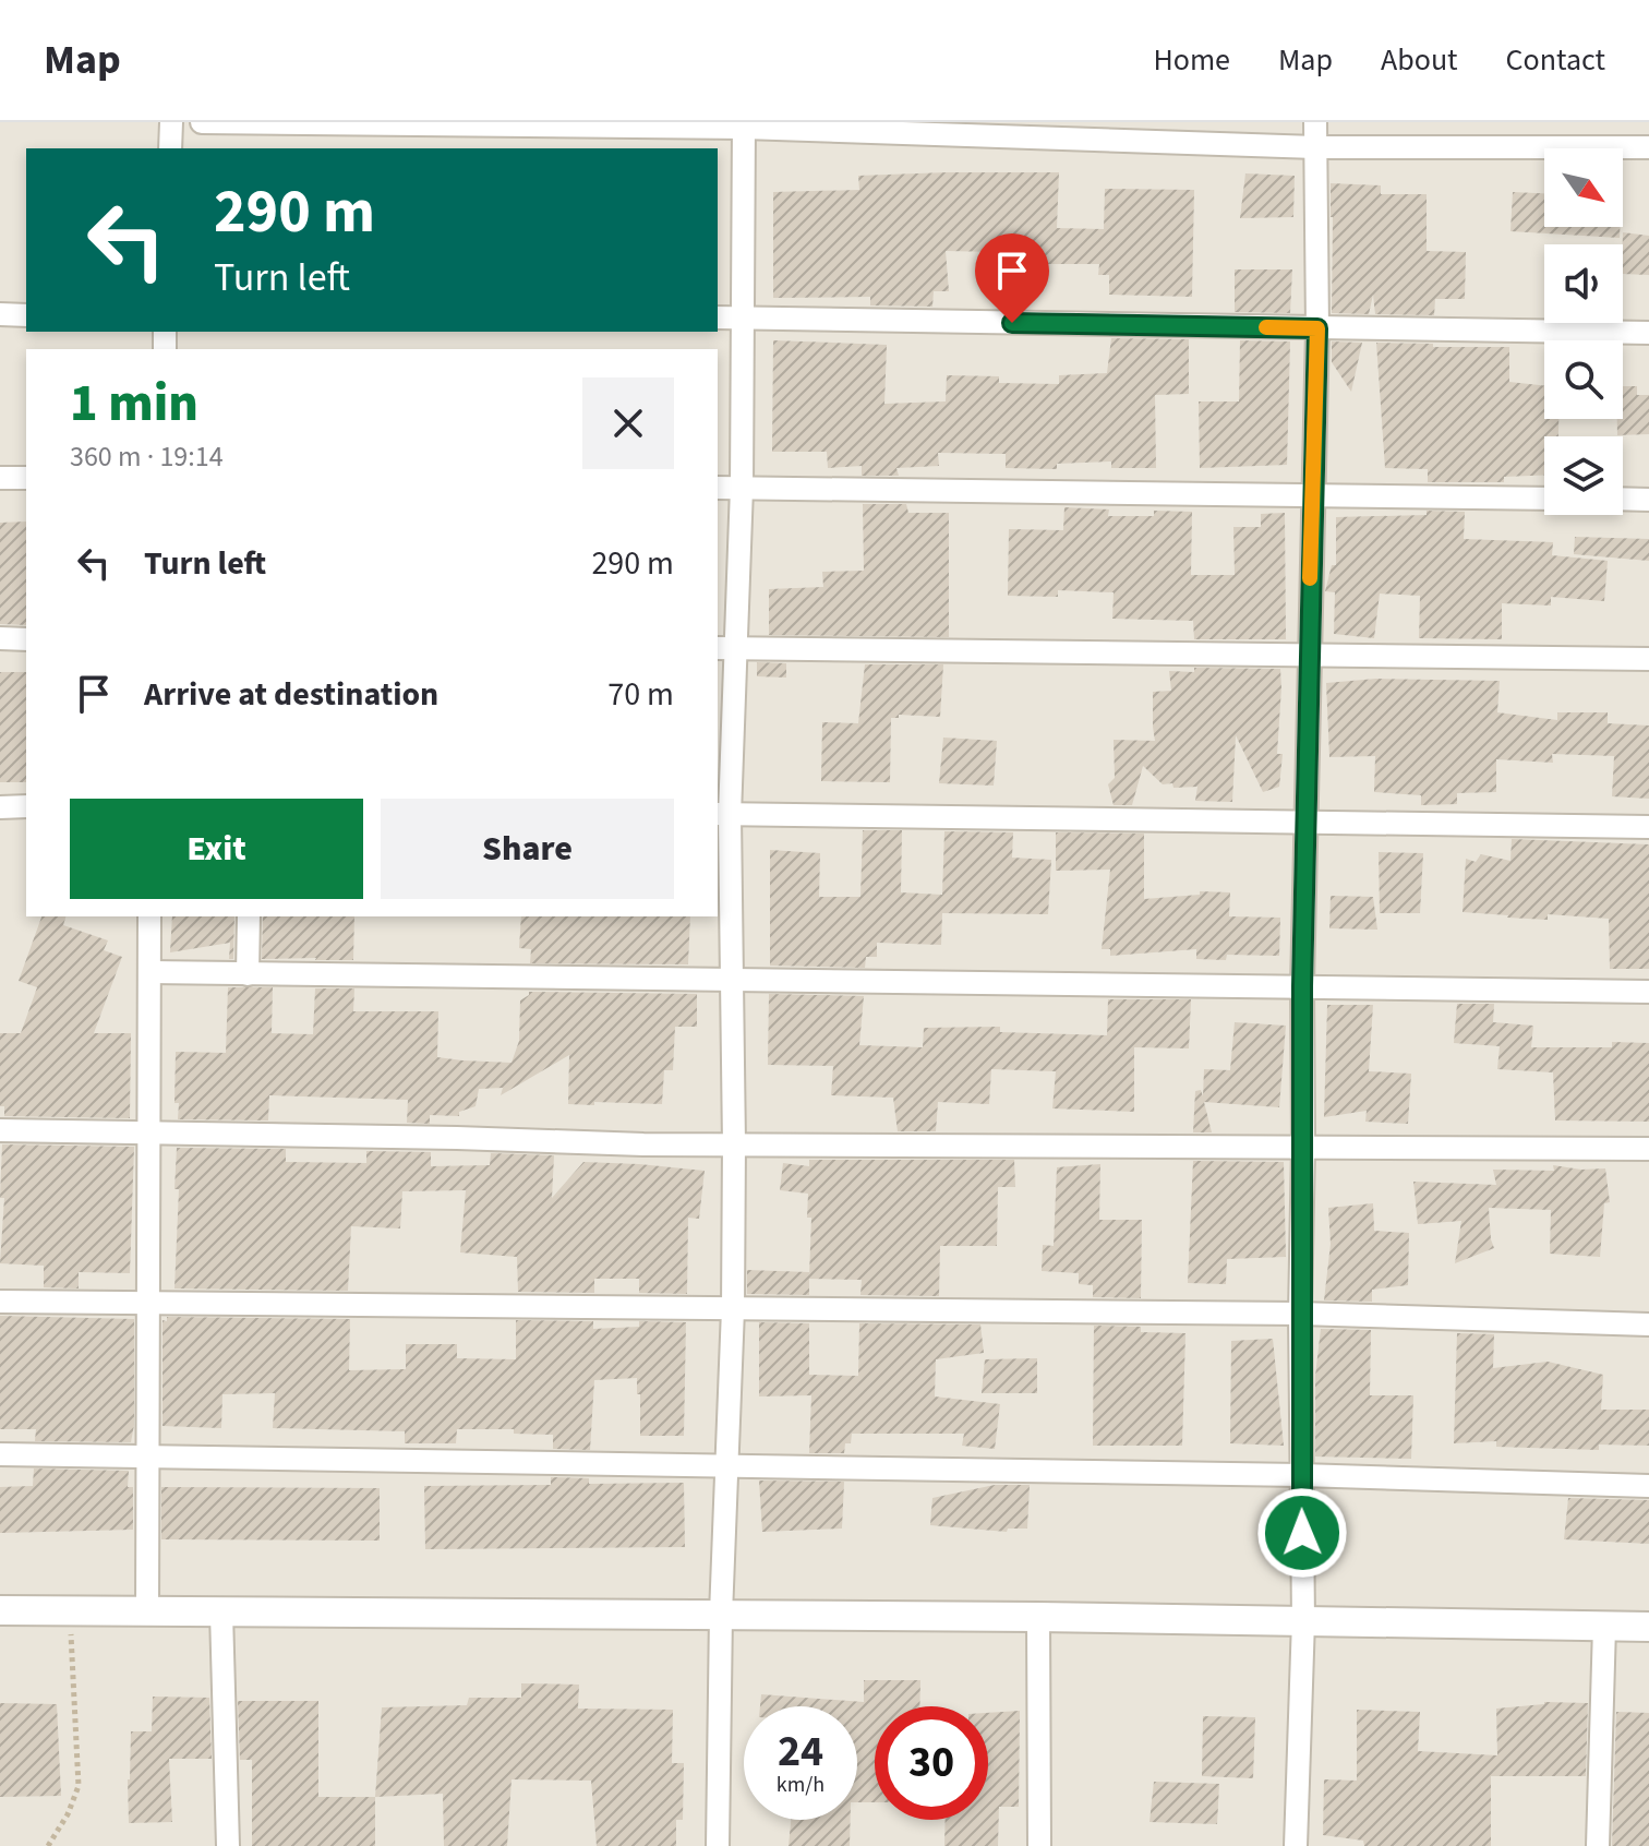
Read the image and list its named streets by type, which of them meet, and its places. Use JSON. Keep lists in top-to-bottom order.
{
  "north": "bottom right",
  "page": {
    "header": "Map",
    "nav": [
      "Home",
      "Map",
      "About",
      "Contact"
    ],
    "turn": ["290 m", "Turn left"],
    "heading": ["1 min", "360 m · 19:14"],
    "list": [
      {
        "name": "Turn left",
        "value": "290 m"
      },
      {
        "name": "Arrive at destination",
        "value": "70 m"
      }
    ],
    "buttons": ["Exit", "Share"],
    "speed": "24 km/h",
    "limit": "30"
  }
}
